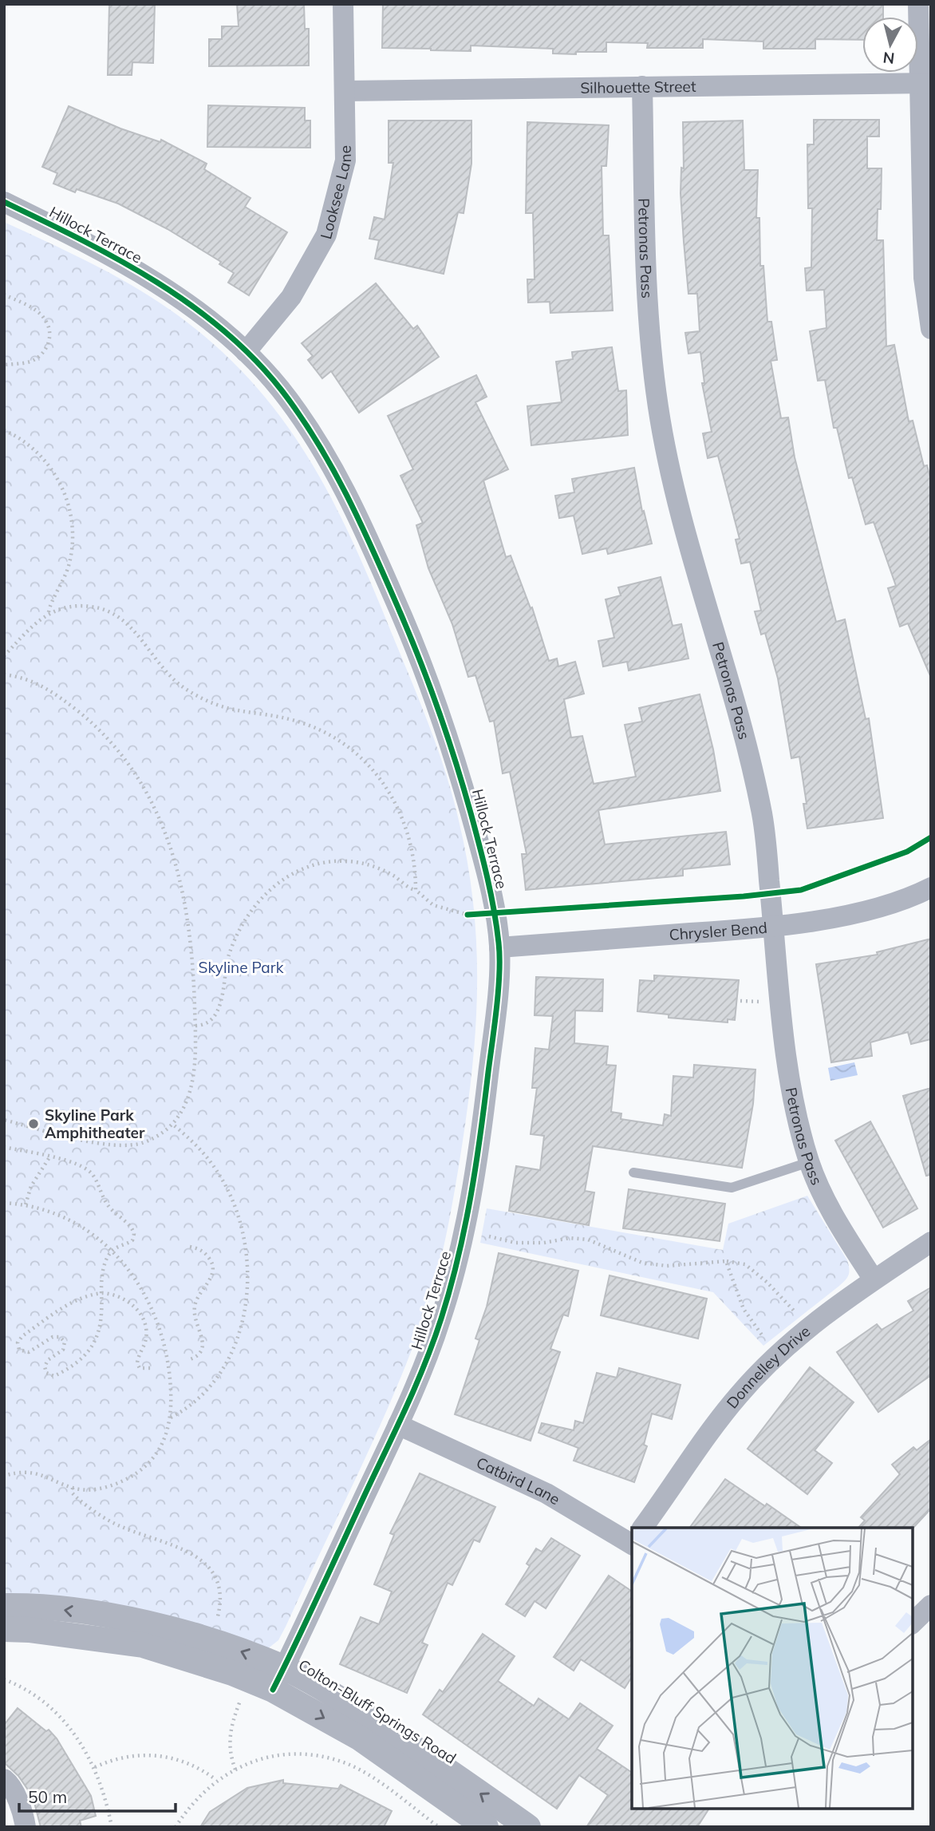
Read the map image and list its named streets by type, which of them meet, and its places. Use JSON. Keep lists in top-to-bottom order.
{
  "streets": {
    "street": [
      "Silhouette Street",
      "Looksee Lane",
      "Hillock Terrace",
      "Petronas Pass",
      "Chrysler Bend",
      "Donnelley Drive",
      "Catbird Lane",
      "Colton-Bluff Springs Road"
    ]
  },
  "crossings": [
    ["Silhouette Street", "Looksee Lane"],
    ["Silhouette Street", "Petronas Pass"],
    ["Looksee Lane", "Hillock Terrace"],
    ["Hillock Terrace", "Chrysler Bend"],
    ["Hillock Terrace", "Catbird Lane"],
    ["Hillock Terrace", "Colton-Bluff Springs Road"],
    ["Petronas Pass", "Chrysler Bend"],
    ["Petronas Pass", "Donnelley Drive"]
  ],
  "parks": ["Skyline Park"],
  "places": ["Skyline Park Amphitheater"],
  "scale_bar": "50 m",
  "north": "bottom"
}
